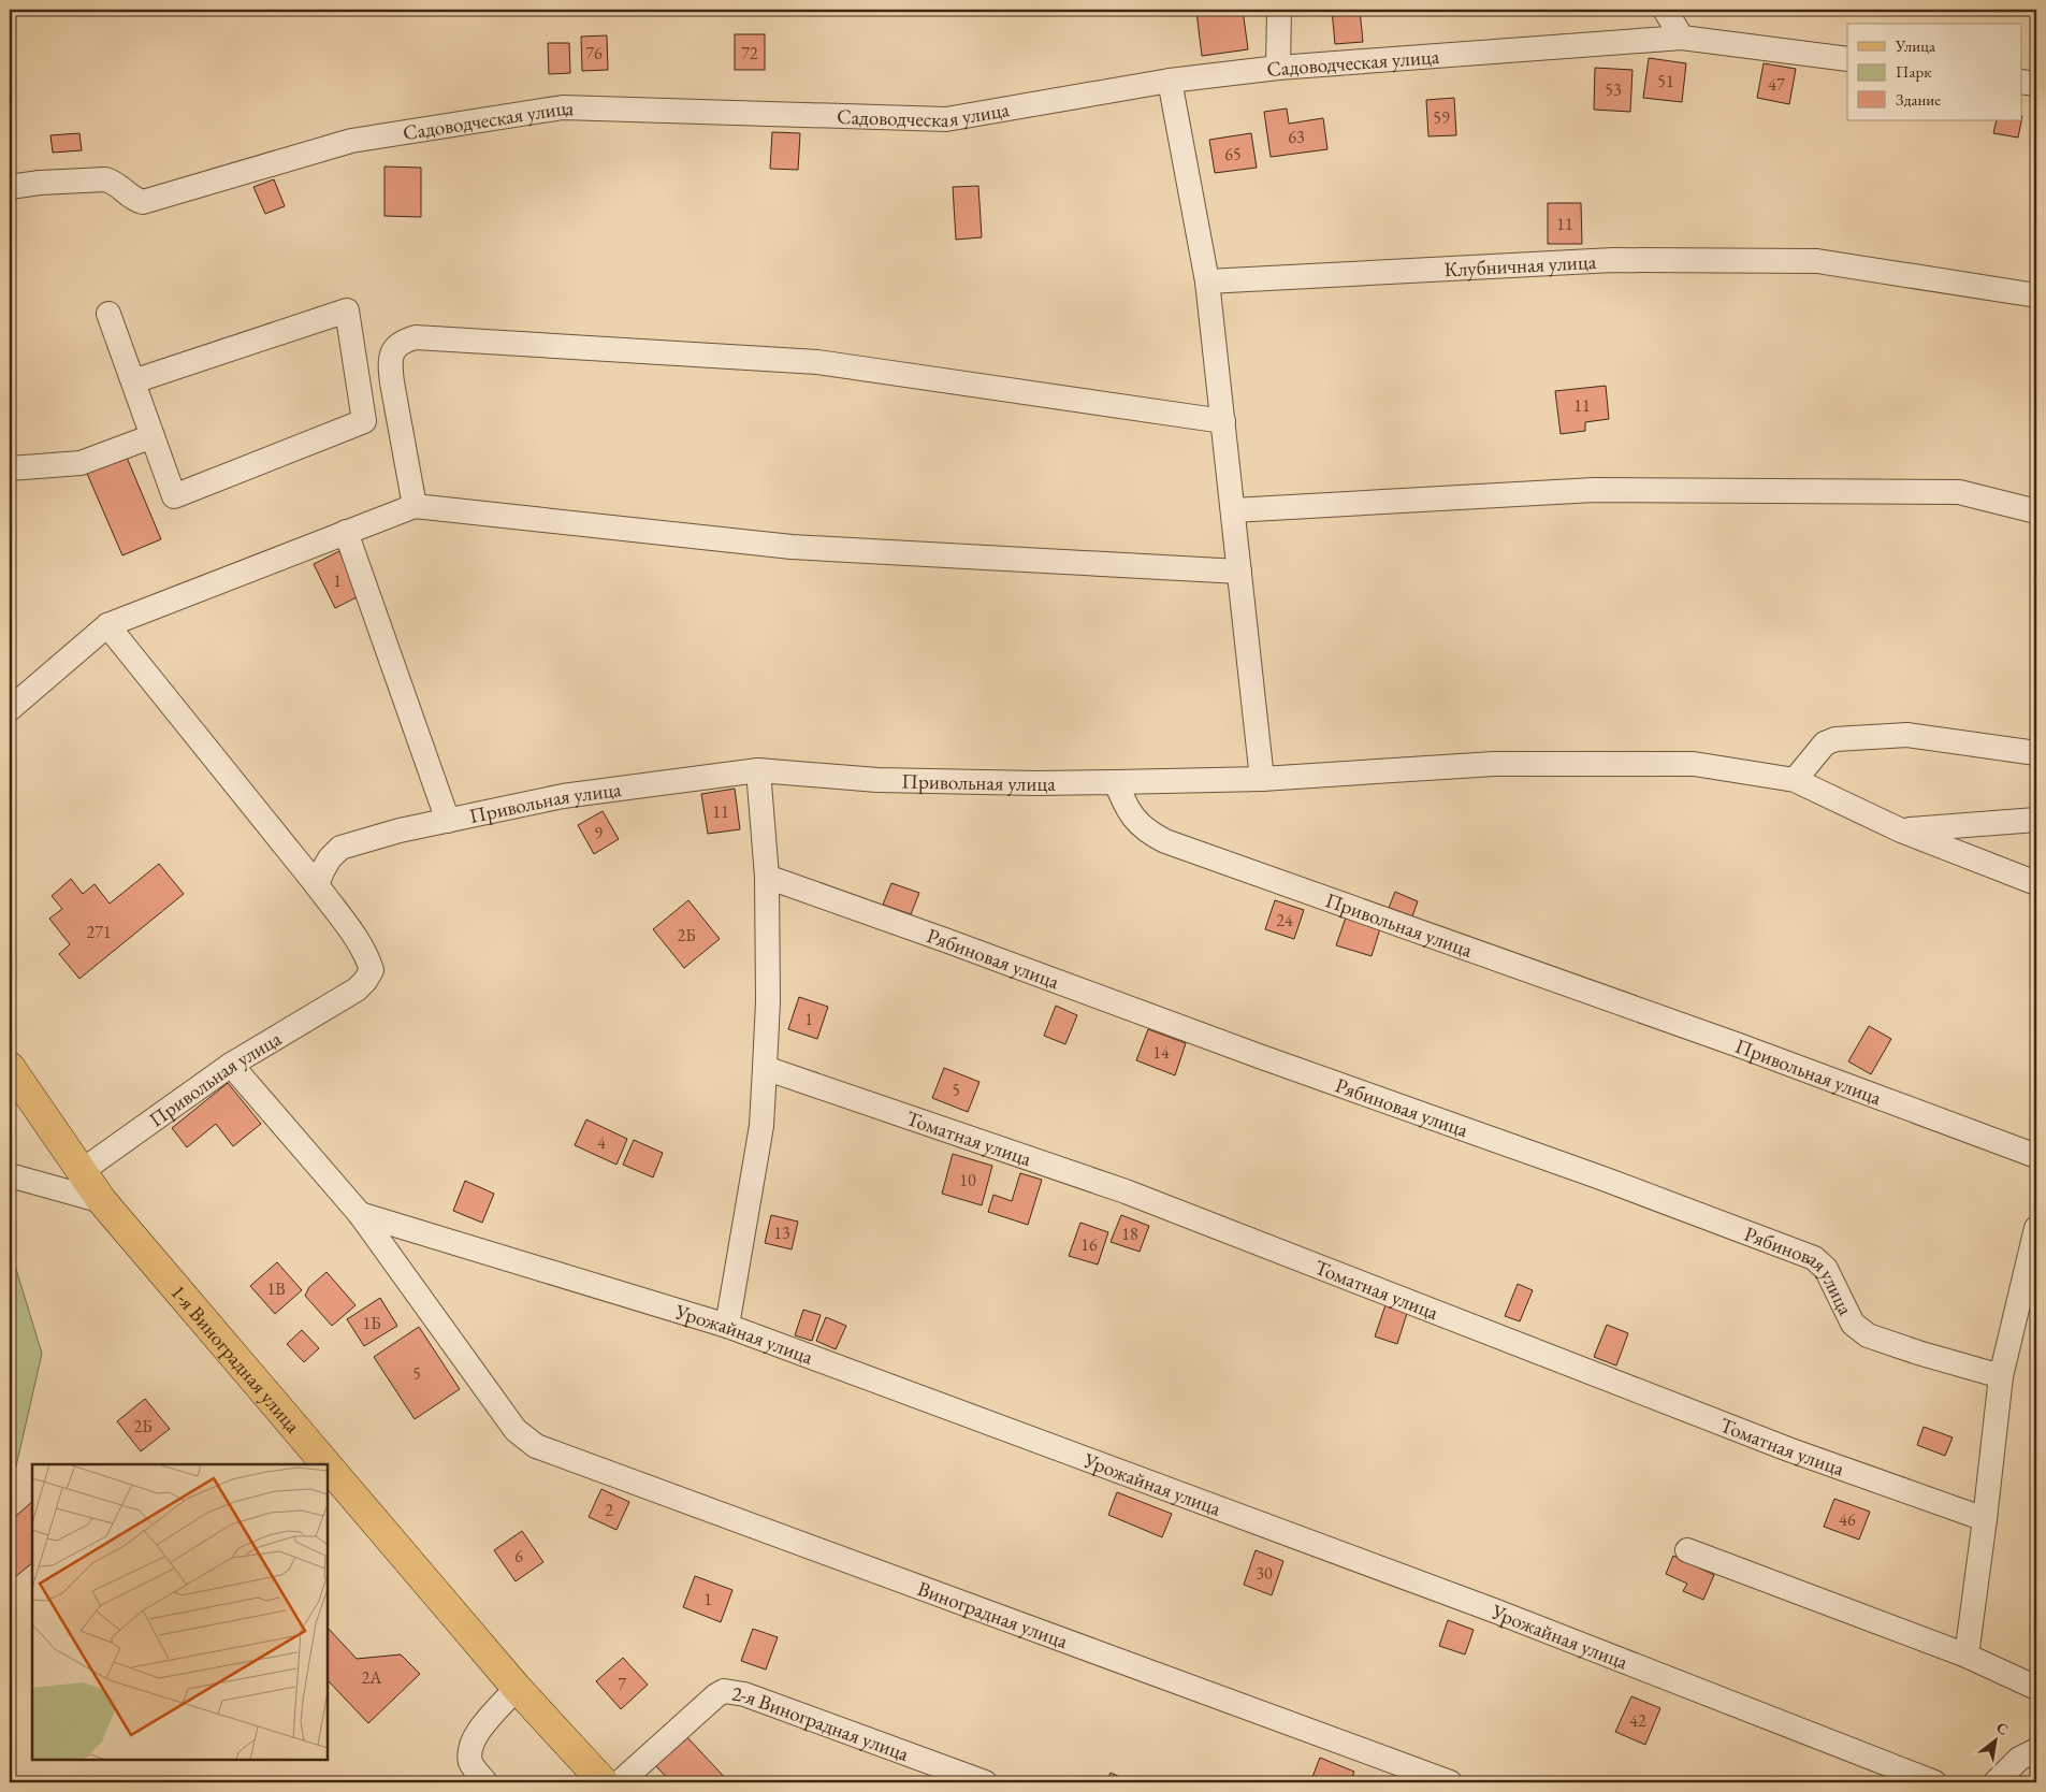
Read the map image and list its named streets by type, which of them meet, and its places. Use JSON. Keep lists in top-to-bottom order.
{
  "streets": {
    "main road": ["1-я Виноградная улица"],
    "street": [
      "Садоводческая улица",
      "Клубничная улица",
      "Привольная улица",
      "Рябиновая улица",
      "Томатная улица",
      "Урожайная улица",
      "Виноградная улица",
      "2-я Виноградная улица"
    ]
  },
  "crossings": [
    ["Привольная улица", "1-я Виноградная улица"],
    ["Привольная улица", "Виноградная улица"],
    ["Урожайная улица", "Виноградная улица"]
  ],
  "house_numbers": [
    "76",
    "72",
    "51",
    "47",
    "53",
    "59",
    "63",
    "65",
    "11",
    "11",
    "1",
    "11",
    "9",
    "24",
    "271",
    "2Б",
    "1",
    "14",
    "5",
    "4",
    "10",
    "13",
    "18",
    "16",
    "1В",
    "1Б",
    "5",
    "2Б",
    "2",
    "46",
    "6",
    "30",
    "1",
    "2А",
    "7",
    "42"
  ],
  "legend": ["Улица", "Парк", "Здание"],
  "north": "top right"
}
